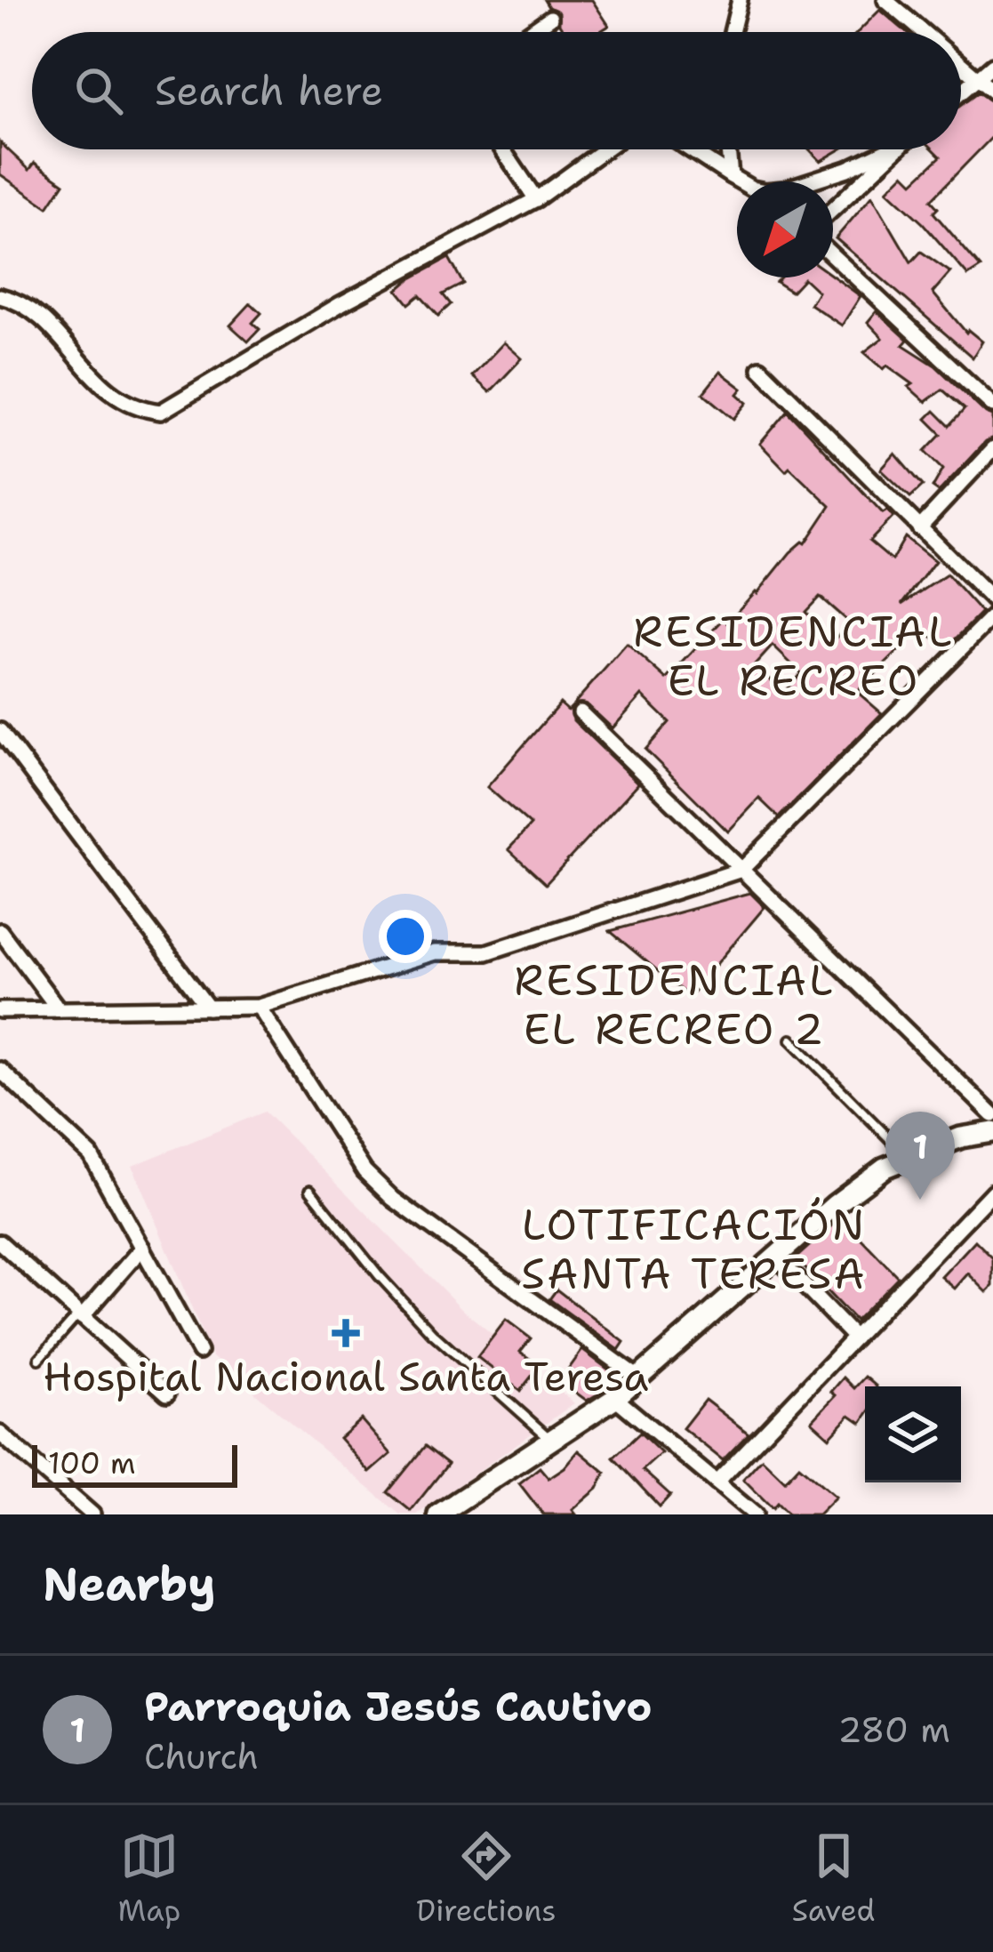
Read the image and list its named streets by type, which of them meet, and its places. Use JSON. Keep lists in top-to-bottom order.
{
  "districts": ["RESIDENCIAL EL RECREO", "RESIDENCIAL EL RECREO 2", "LOTIFICACIÓN SANTA TERESA"],
  "places": {
    "health": ["Hospital Nacional Santa Teresa"]
  },
  "scale_bar": "100 m",
  "north": "bottom left",
  "page": {
    "search": "Search here",
    "pins": "1",
    "scale": "100 m",
    "heading": "Nearby",
    "list": [
      {
        "mark": "1",
        "name": "Parroquia Jesús Cautivo",
        "note": "Church",
        "value": "280 m"
      }
    ],
    "nav": ["Map", "Directions", "Saved"]
  }
}
